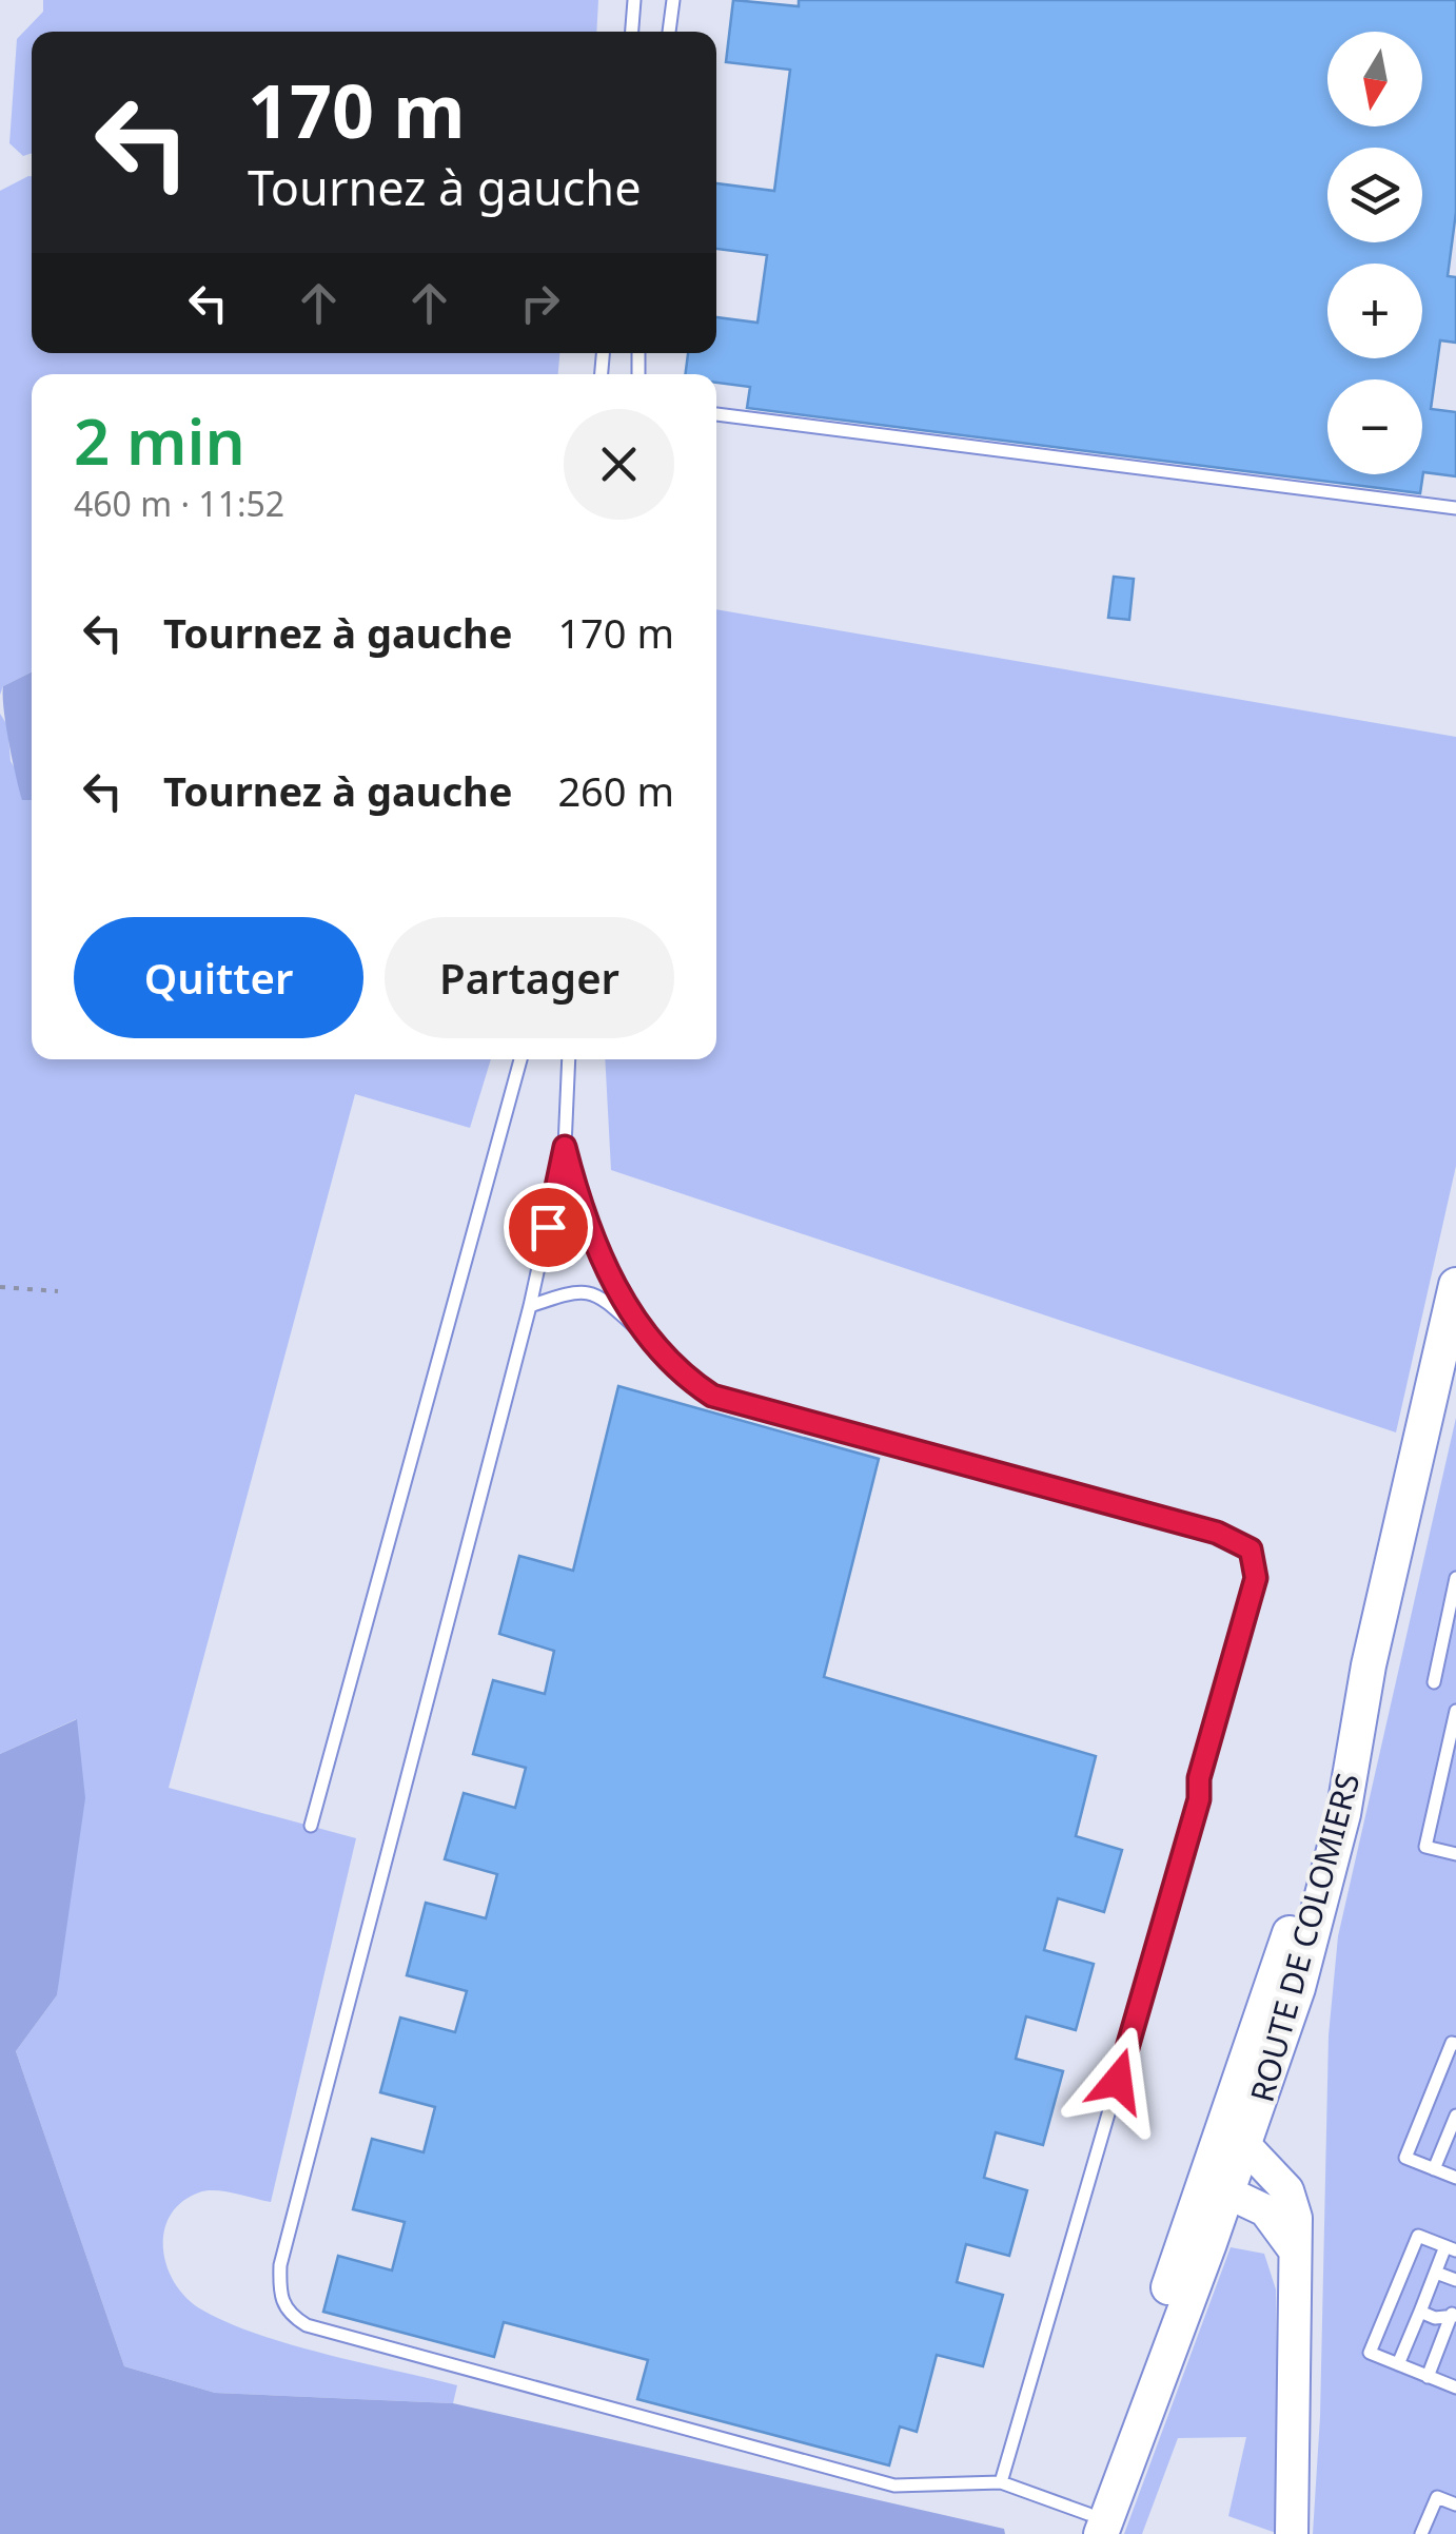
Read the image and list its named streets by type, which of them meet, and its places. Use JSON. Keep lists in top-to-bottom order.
{
  "streets": {
    "main road": ["ROUTE DE COLOMIERS"]
  },
  "north": "bottom",
  "page": {
    "map_buttons": ["+", "−"],
    "turn": ["170 m", "Tournez à gauche"],
    "heading": ["2 min", "460 m · 11:52"],
    "list": [
      {
        "name": "Tournez à gauche",
        "value": "170 m"
      },
      {
        "name": "Tournez à gauche",
        "value": "260 m"
      }
    ],
    "buttons": ["Quitter", "Partager"]
  }
}
